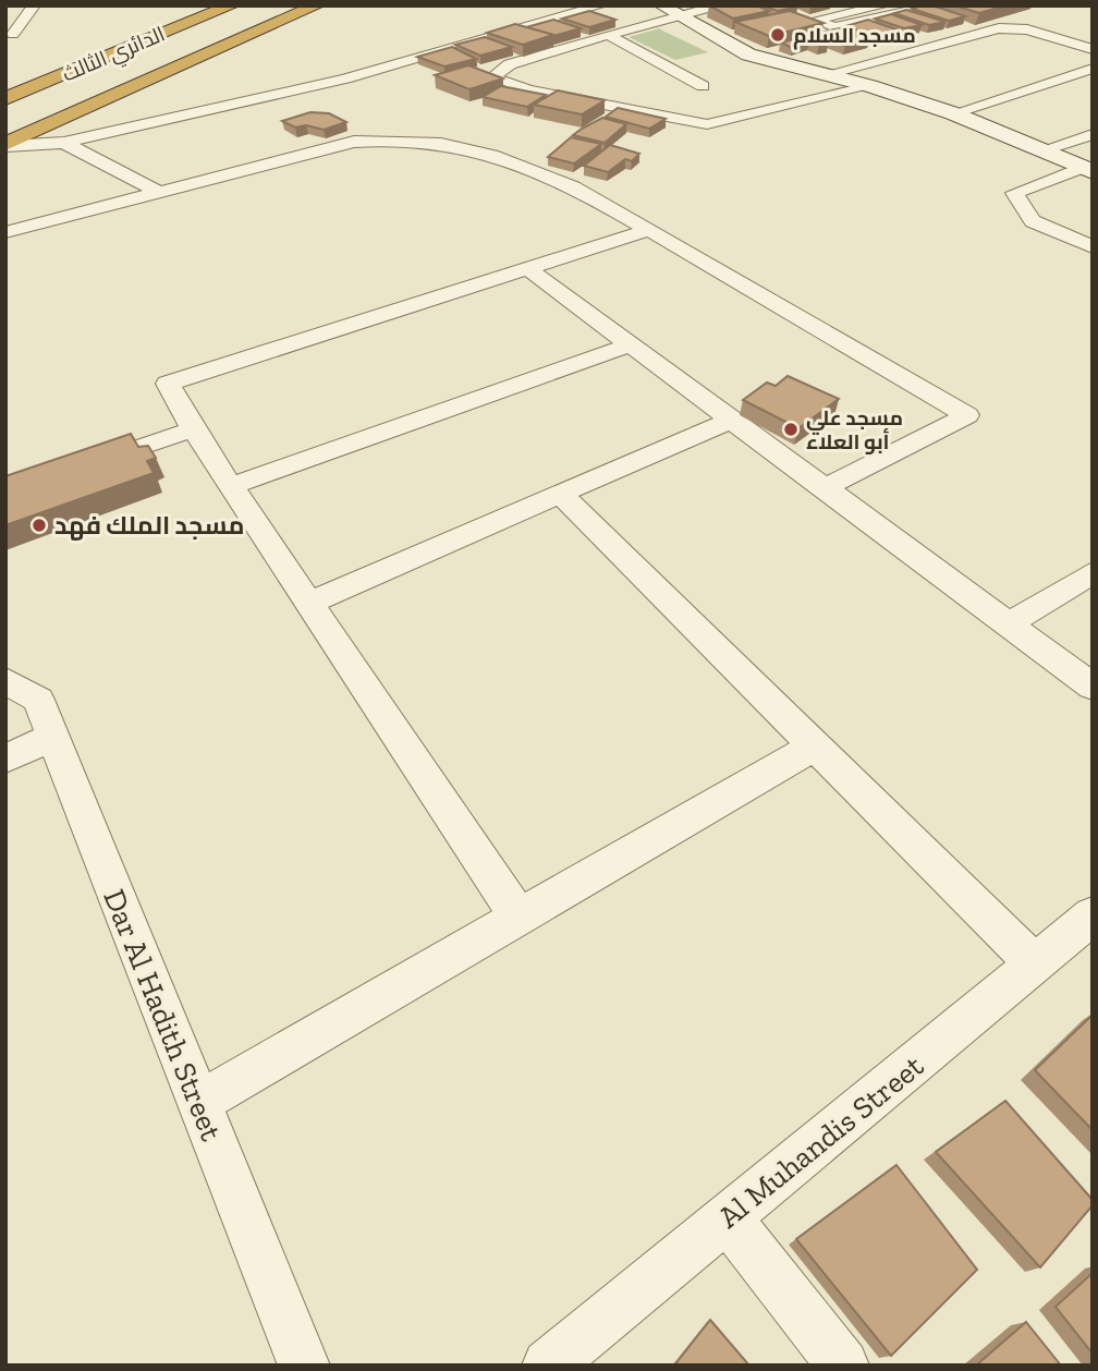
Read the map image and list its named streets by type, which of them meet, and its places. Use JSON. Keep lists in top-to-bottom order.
{
  "streets": {
    "highway": ["الدائري الثالث"],
    "street": ["Dar Al Hadith Street", "Al Muhandis Street"]
  },
  "places": ["مسجد السلام", "مسجد علي أبو العلاء", "مسجد الملك فهد"]
}
